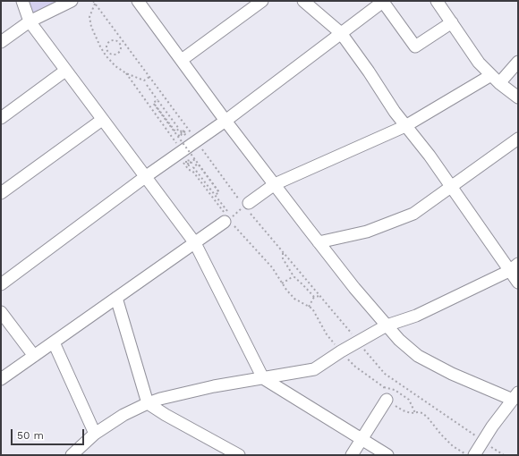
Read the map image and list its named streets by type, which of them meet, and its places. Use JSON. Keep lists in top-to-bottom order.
{
  "scale_bar": "50 m"
}
